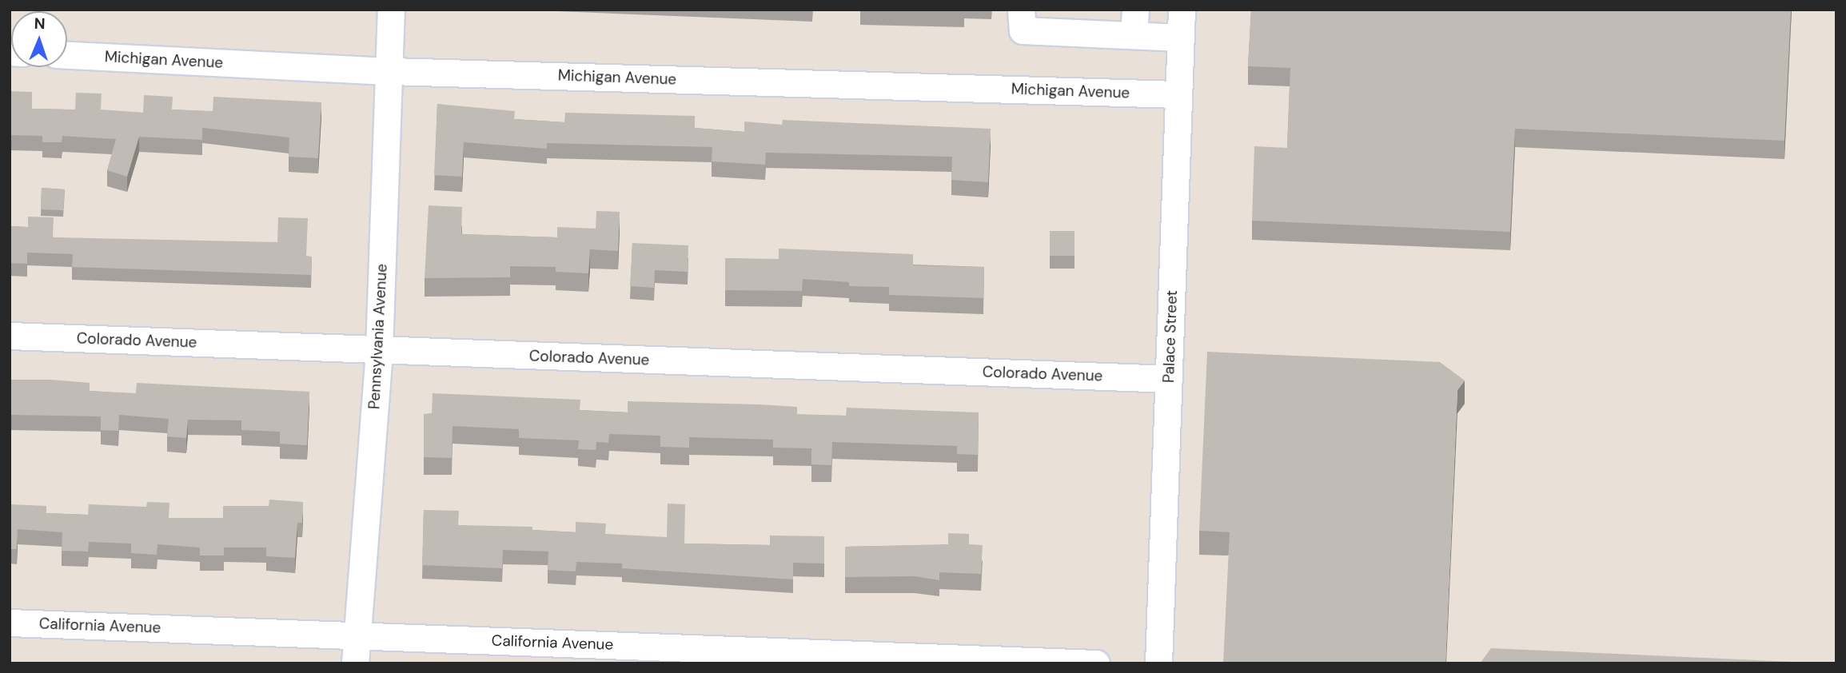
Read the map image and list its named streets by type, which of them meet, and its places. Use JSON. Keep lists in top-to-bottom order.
{
  "streets": {
    "street": [
      "Michigan Avenue",
      "Pennsylvania Avenue",
      "Palace Street",
      "Colorado Avenue",
      "California Avenue"
    ]
  },
  "crossings": [
    ["Michigan Avenue", "Pennsylvania Avenue"],
    ["Michigan Avenue", "Palace Street"],
    ["Pennsylvania Avenue", "Colorado Avenue"],
    ["Pennsylvania Avenue", "California Avenue"],
    ["Palace Street", "Colorado Avenue"]
  ],
  "north": "top"
}
